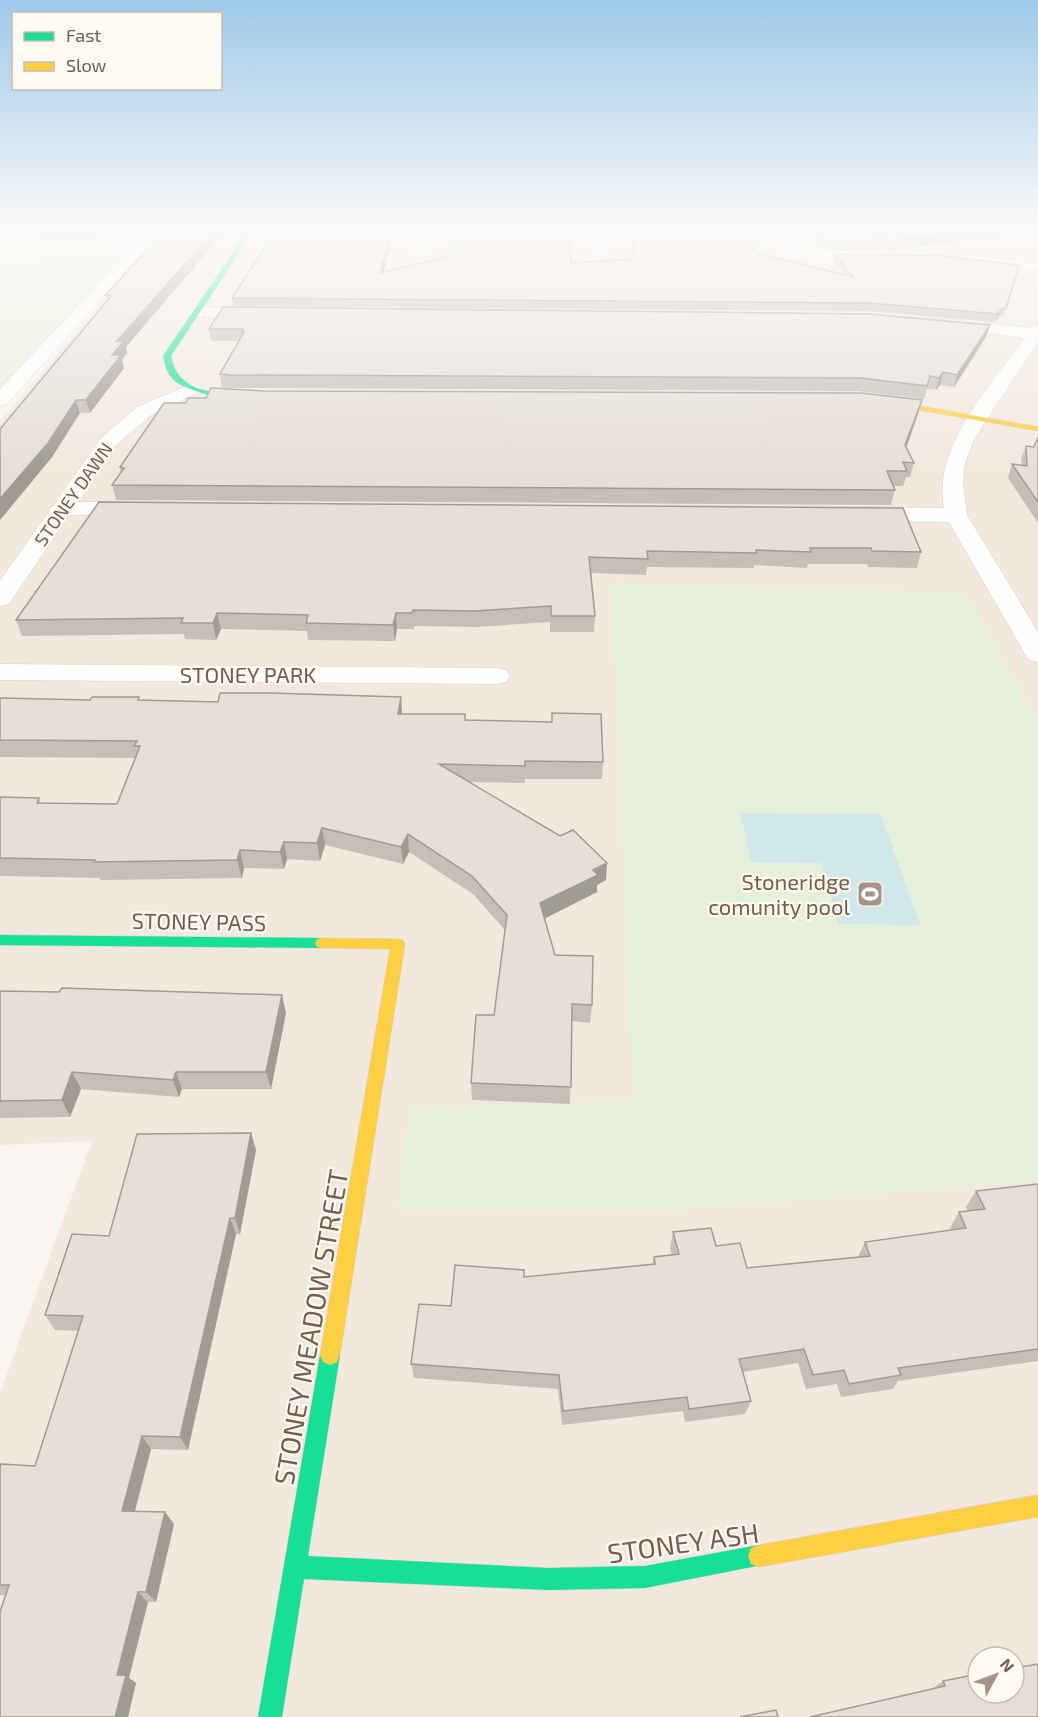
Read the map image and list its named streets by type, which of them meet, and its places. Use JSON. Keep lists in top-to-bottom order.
{
  "streets": {
    "street": [
      "STONEY DAWN",
      "STONEY PARK",
      "STONEY PASS",
      "STONEY MEADOW STREET",
      "STONEY ASH"
    ]
  },
  "crossings": [
    ["STONEY PASS", "STONEY MEADOW STREET"],
    ["STONEY MEADOW STREET", "STONEY ASH"]
  ],
  "places": {
    "sports": ["Stoneridge comunity pool"]
  },
  "legend": ["Fast", "Slow"],
  "north": "top right"
}
